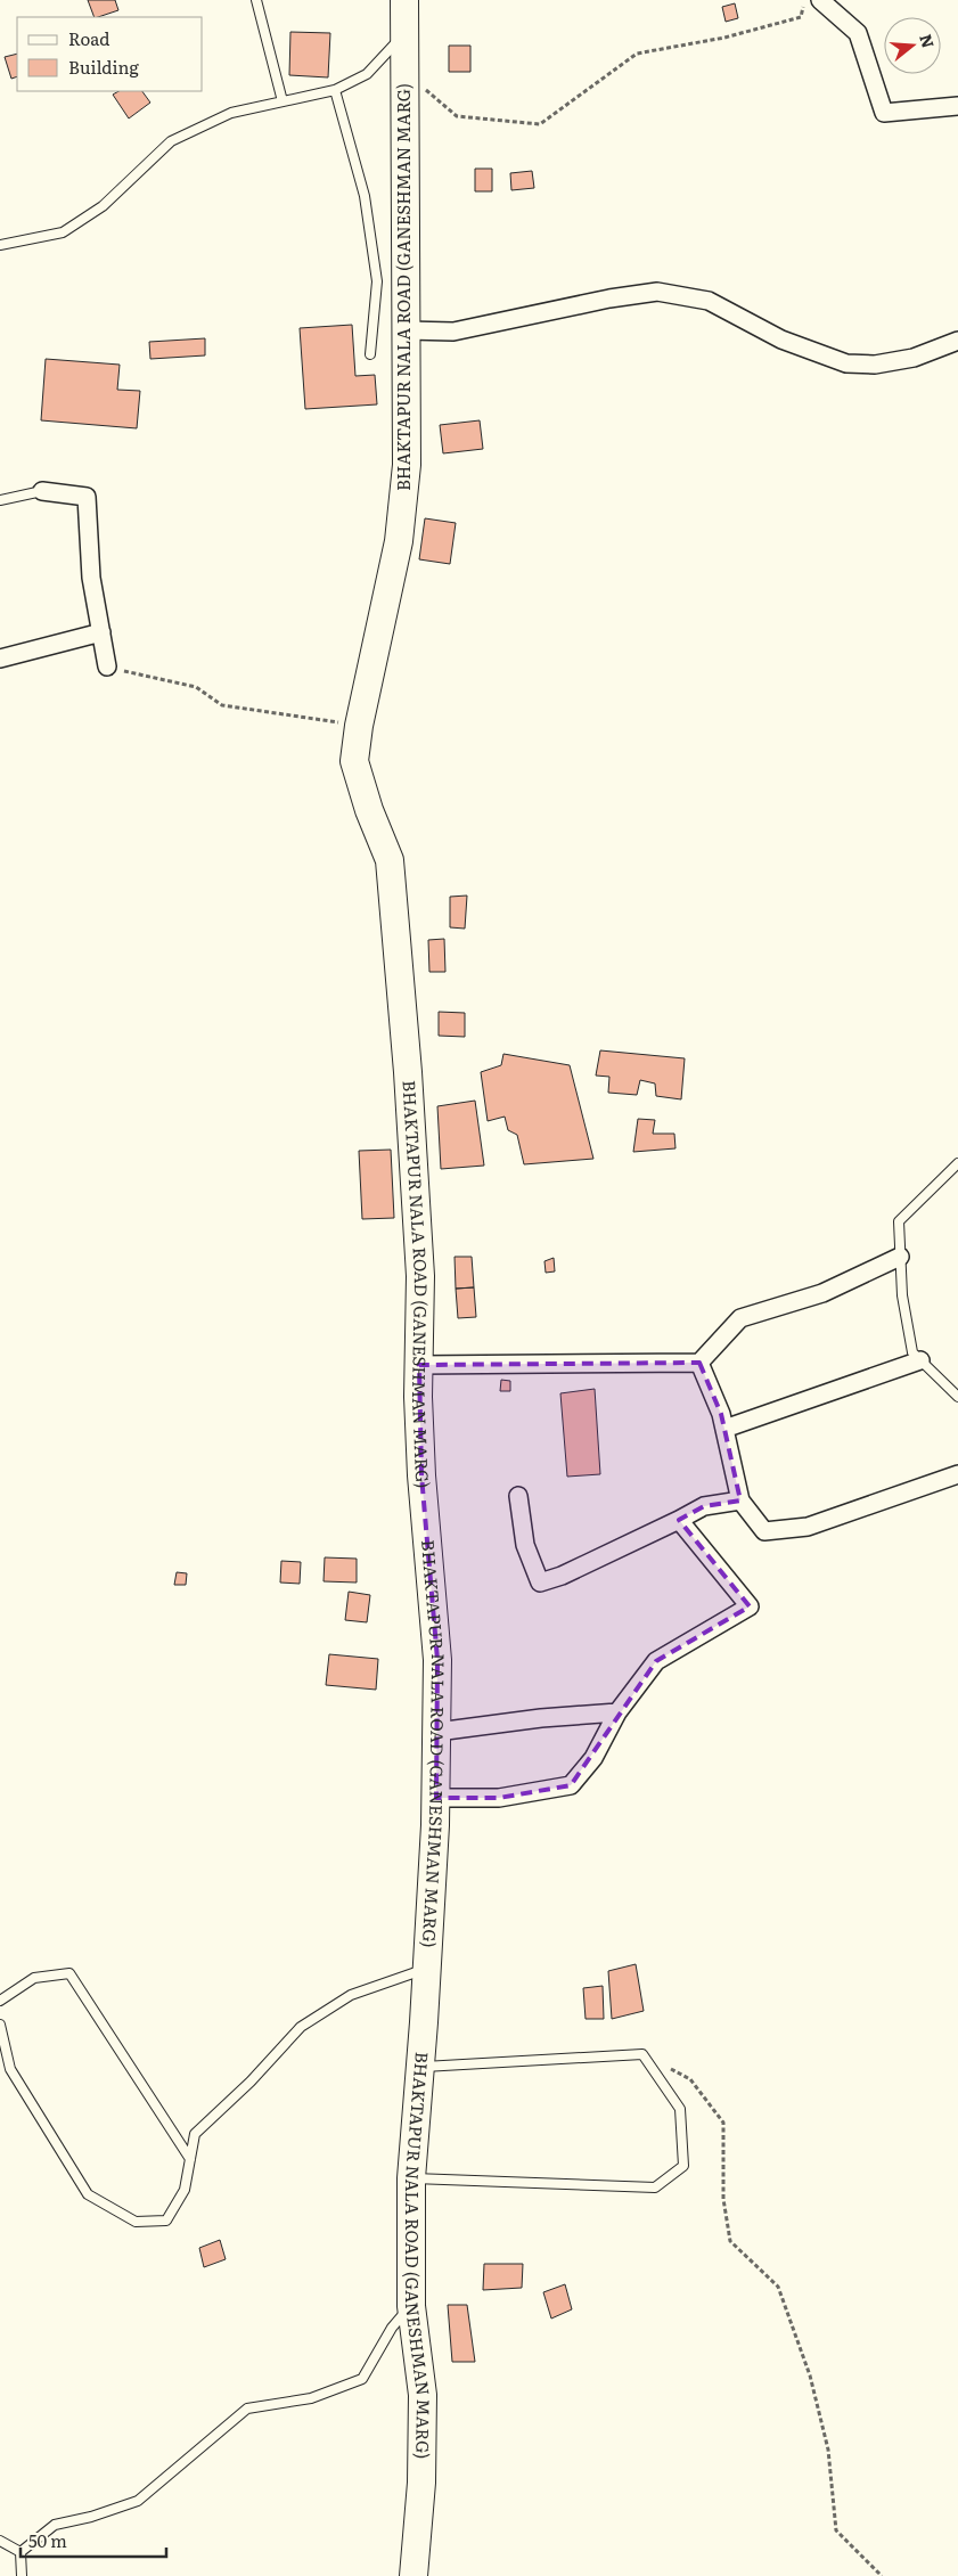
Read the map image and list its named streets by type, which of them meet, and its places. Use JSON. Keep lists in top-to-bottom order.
{
  "streets": {
    "main road": ["BHAKTAPUR NALA ROAD (GANESHMAN MARG)"]
  },
  "legend": ["Road", "Building"],
  "scale_bar": "50 m",
  "north": "right"
}
